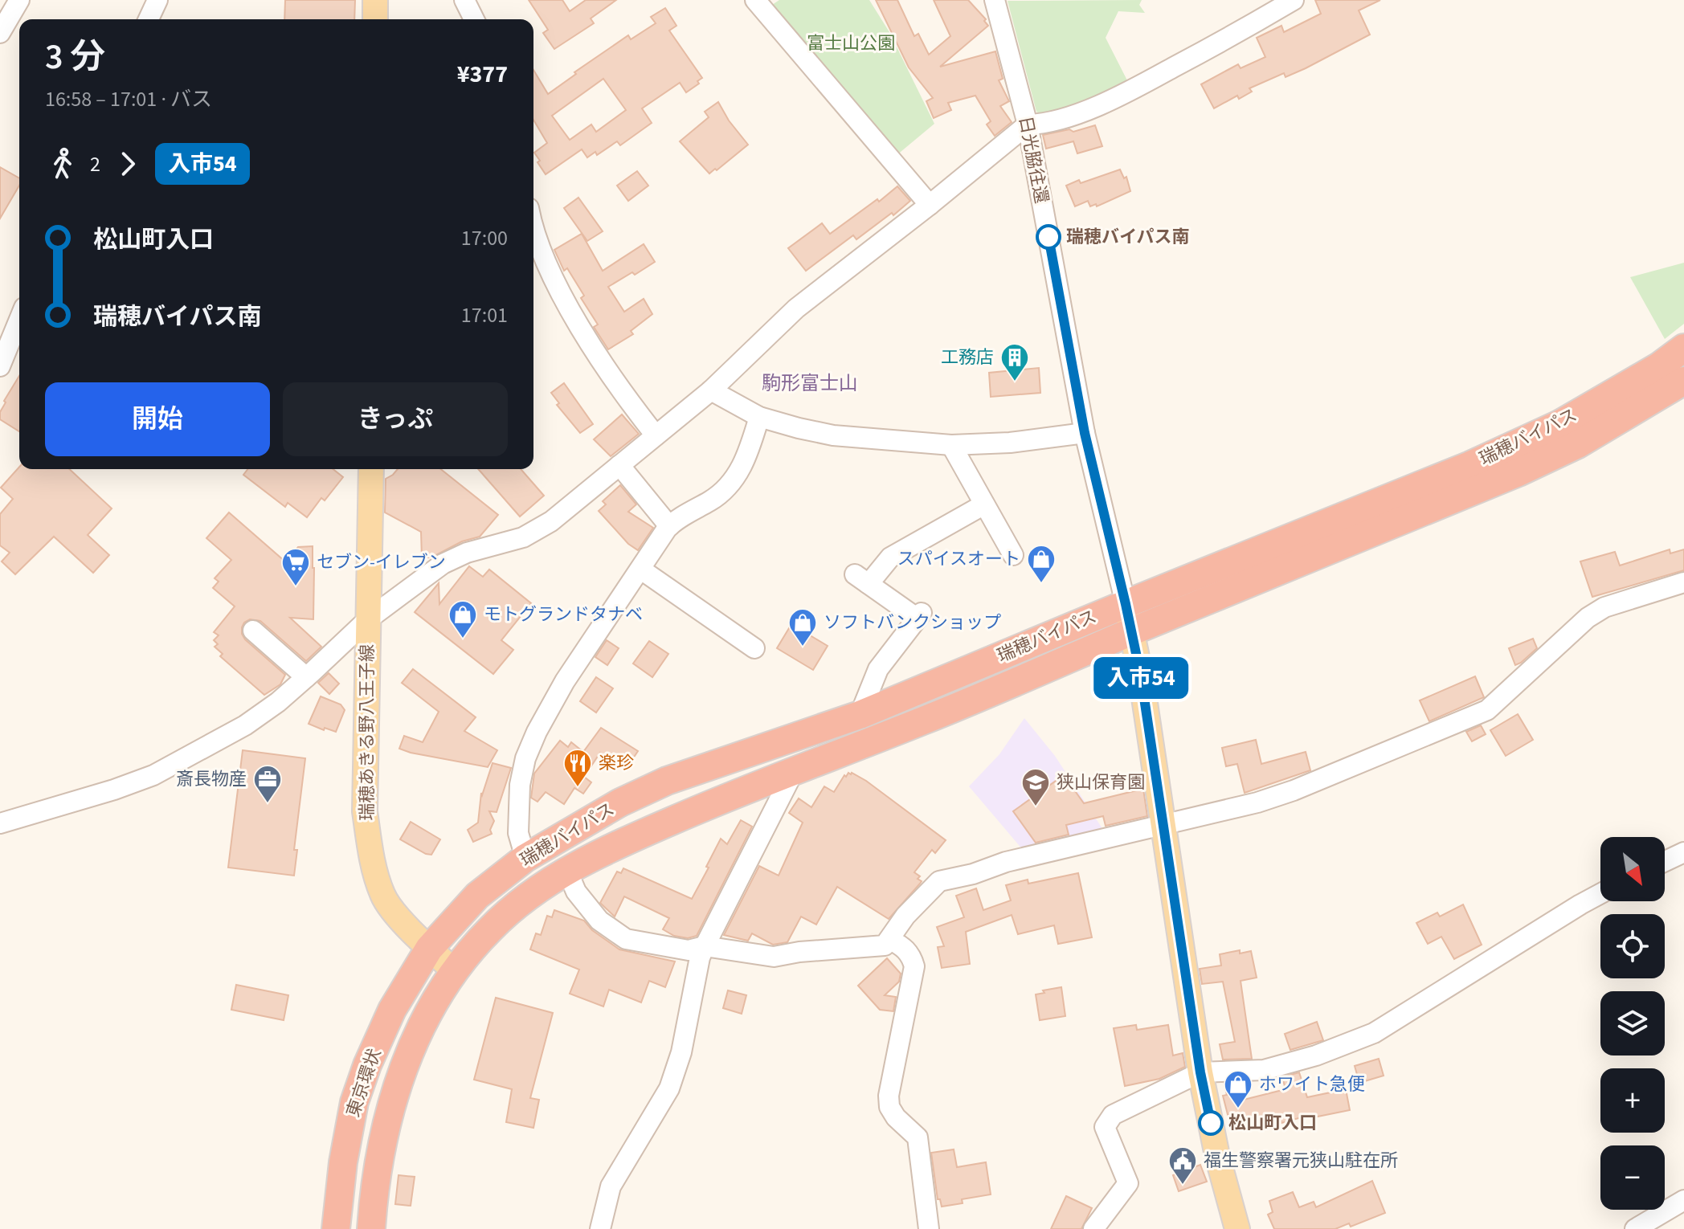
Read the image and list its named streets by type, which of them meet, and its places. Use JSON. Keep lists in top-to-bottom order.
{
  "streets": {
    "highway": ["瑞穂バイパス", "東京環状"],
    "main road": ["日光脇往還", "瑞穂あきる野八王子線"]
  },
  "crossings": [
    ["日光脇往還", "瑞穂バイパス"],
    ["瑞穂バイパス", "瑞穂あきる野八王子線"],
    ["瑞穂バイパス", "東京環状"],
    ["瑞穂あきる野八王子線", "東京環状"]
  ],
  "districts": ["駒形富士山"],
  "parks": ["富士山公園"],
  "places": {
    "other": ["瑞穂バイパス南", "松山町入口"],
    "building": ["工務店"],
    "shop": [
      "スパイスオート",
      "モトグランドタナベ",
      "ソフトバンクショップ",
      "ホワイト急便"
    ],
    "supermarket": ["セブン-イレブン"],
    "restaurant": ["楽珍"],
    "office": ["斎長物産"],
    "school or university": ["狭山保育園"],
    "public building": ["福生警察署元狭山駐在所"]
  },
  "lines": ["bus line 入市54"],
  "north": "bottom right",
  "page": {
    "on_map": "入市54",
    "heading": ["3 分", "16:58 – 17:01 · バス", "¥377"],
    "legs": ["2", "入市54"],
    "list": [
      {
        "name": "松山町入口",
        "value": "17:00"
      },
      {
        "name": "瑞穂バイパス南",
        "value": "17:01"
      }
    ],
    "buttons": ["開始", "きっぷ"],
    "map_buttons": ["+", "−"]
  }
}
